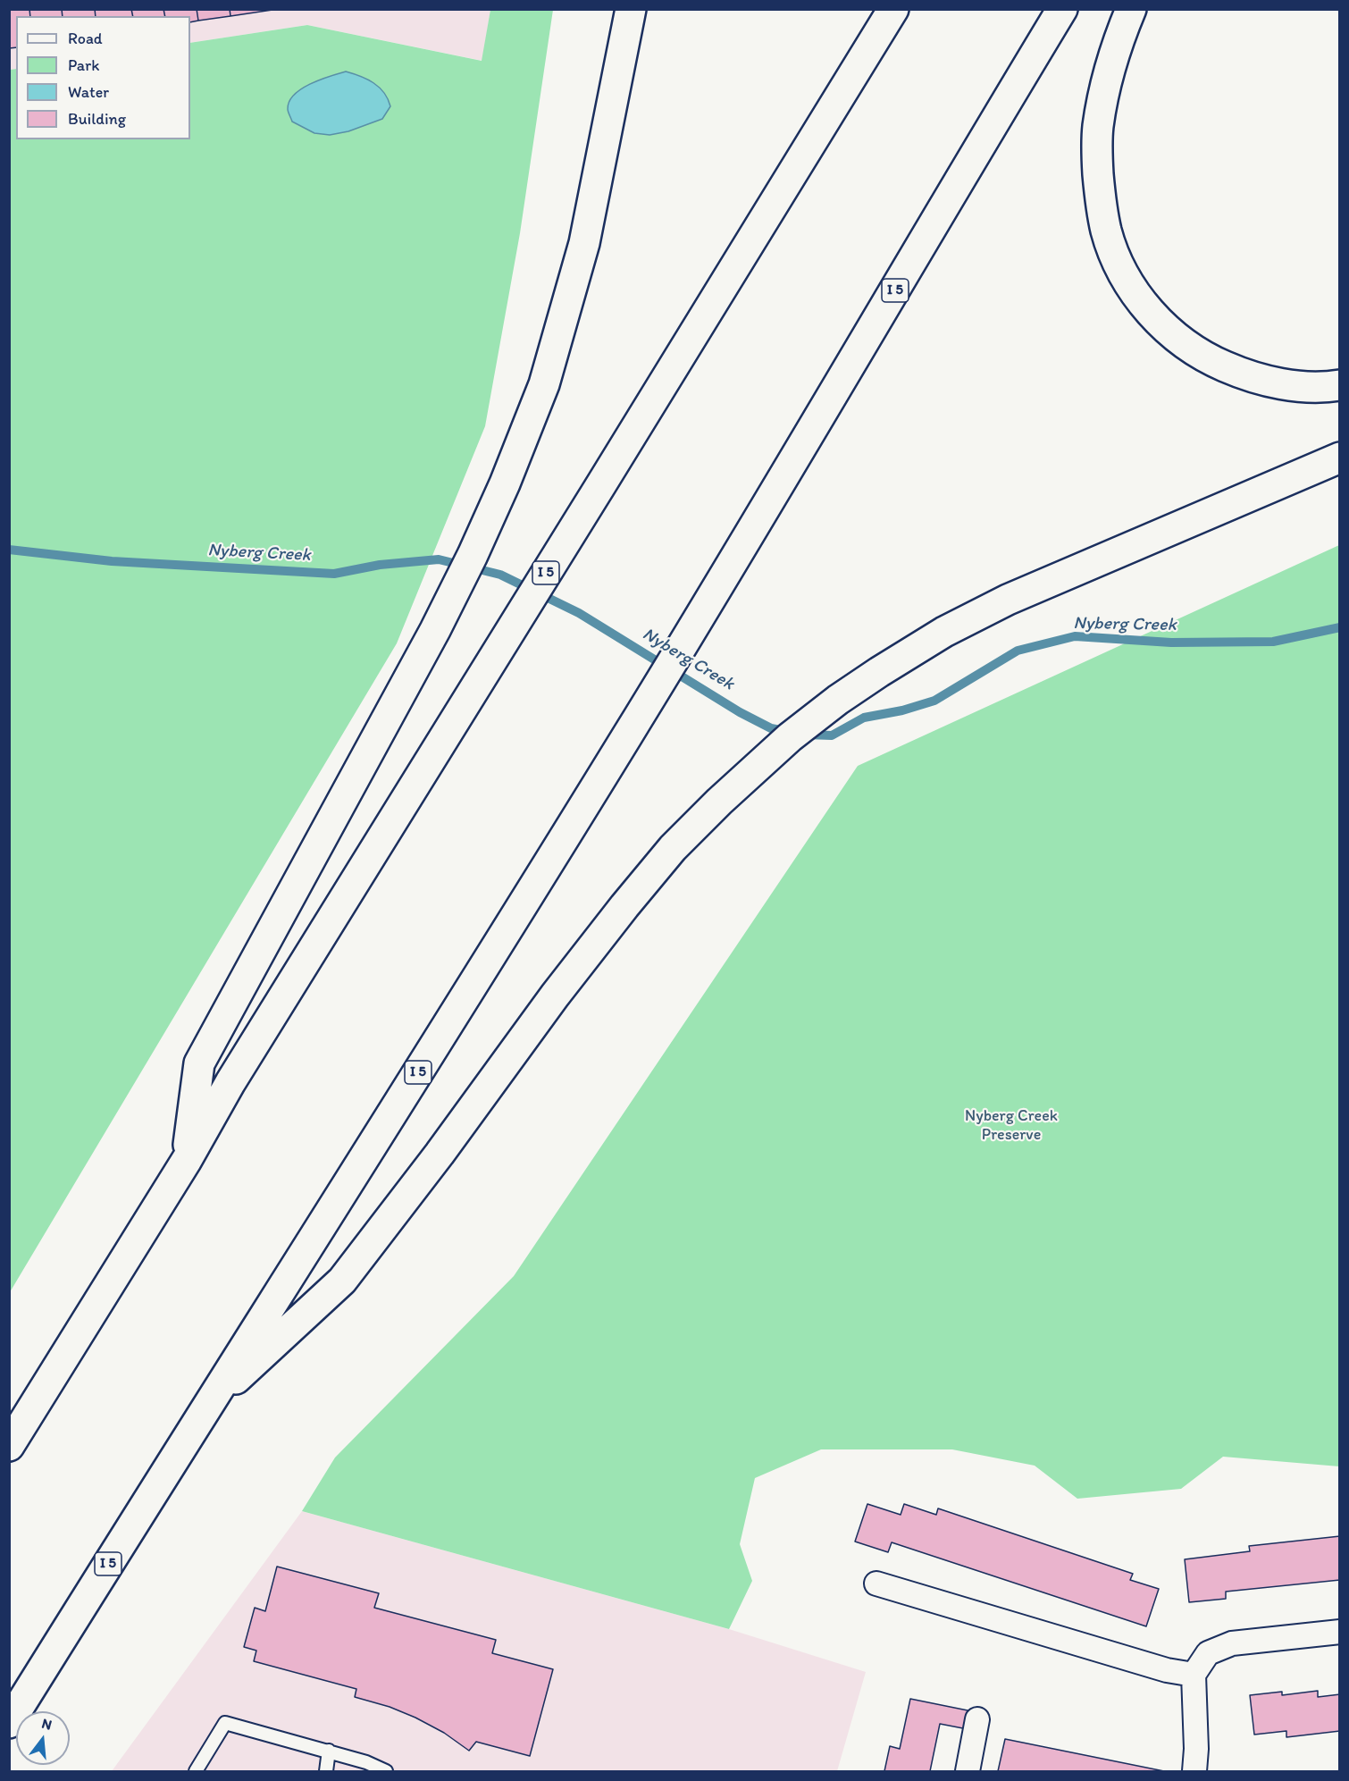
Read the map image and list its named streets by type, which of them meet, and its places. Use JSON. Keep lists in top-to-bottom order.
{
  "streets": {
    "highway": ["I 5"]
  },
  "water": ["Nyberg Creek"],
  "parks": ["Nyberg Creek Preserve"],
  "legend": [
    "Road",
    "Park",
    "Water",
    "Building"
  ],
  "north": "top"
}
